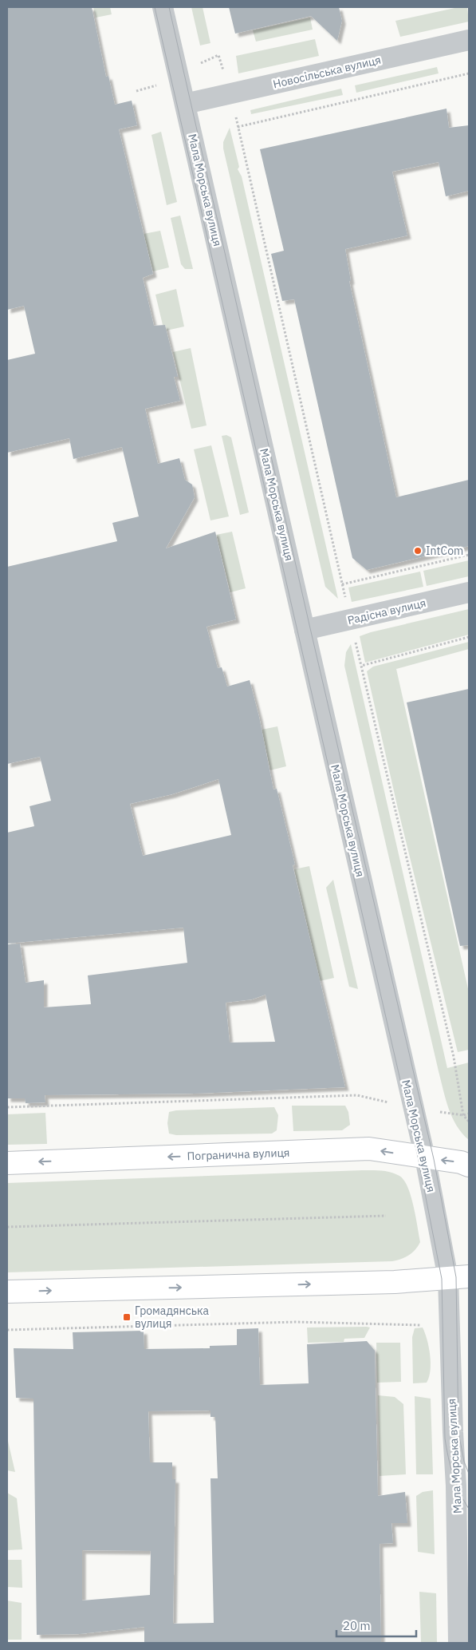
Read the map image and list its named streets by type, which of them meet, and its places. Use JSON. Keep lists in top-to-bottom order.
{
  "streets": {
    "main road": ["Погранична вулиця"],
    "street": ["Новосільська вулиця", "Мала Морська вулиця", "Радісна вулиця"]
  },
  "crossings": [
    ["Новосільська вулиця", "Мала Морська вулиця"],
    ["Мала Морська вулиця", "Радісна вулиця"],
    ["Мала Морська вулиця", "Погранична вулиця"]
  ],
  "places": {
    "other": ["IntCom"],
    "transit": ["Громадянська вулиця"]
  },
  "scale_bar": "20 m"
}
